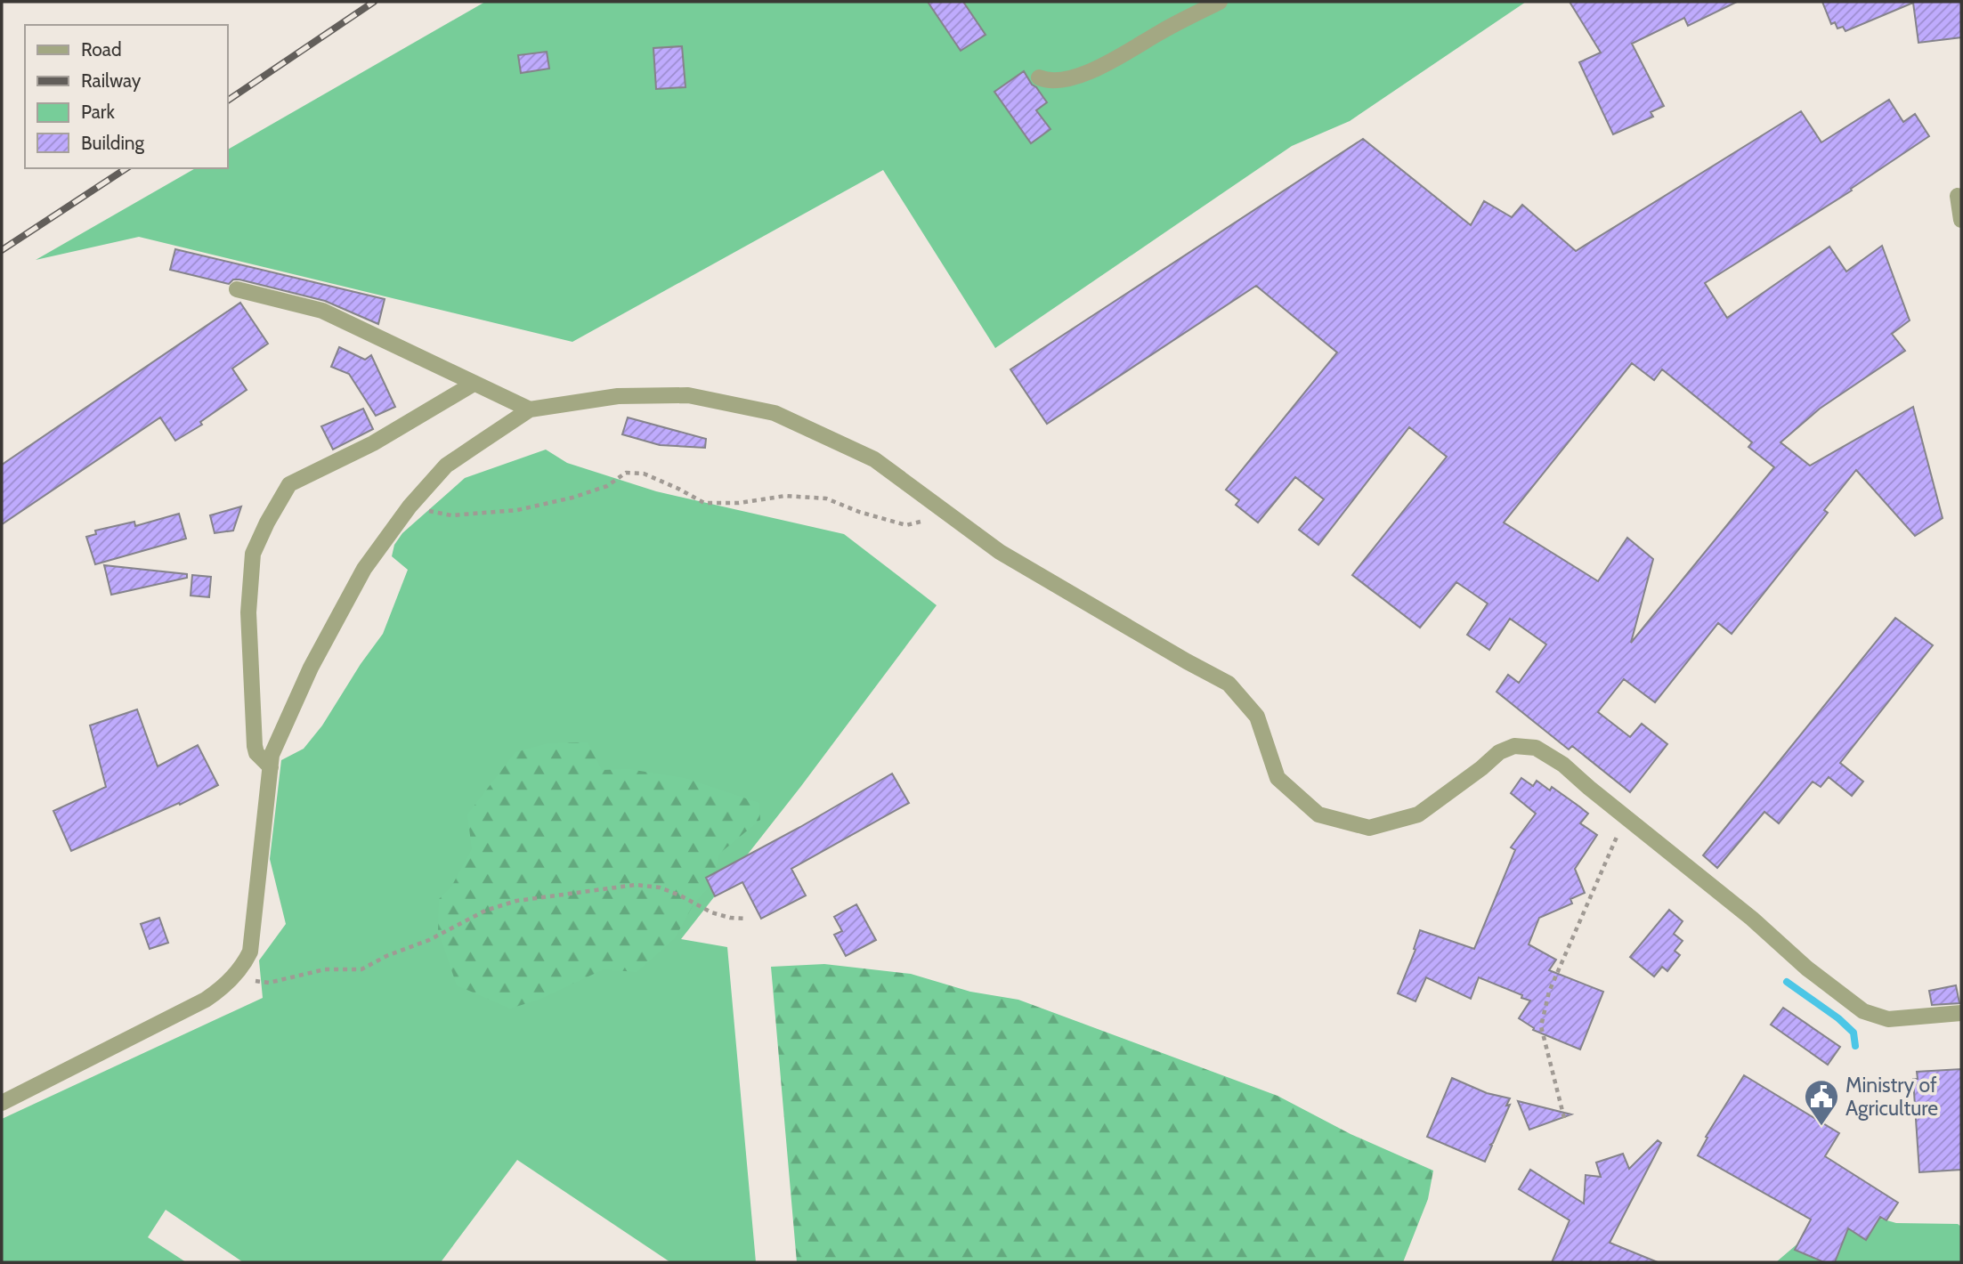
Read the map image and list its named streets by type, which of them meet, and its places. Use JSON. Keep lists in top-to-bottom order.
{
  "places": {
    "public building": ["Ministry of Agriculture"]
  },
  "legend": [
    "Road",
    "Railway",
    "Park",
    "Building"
  ]
}
